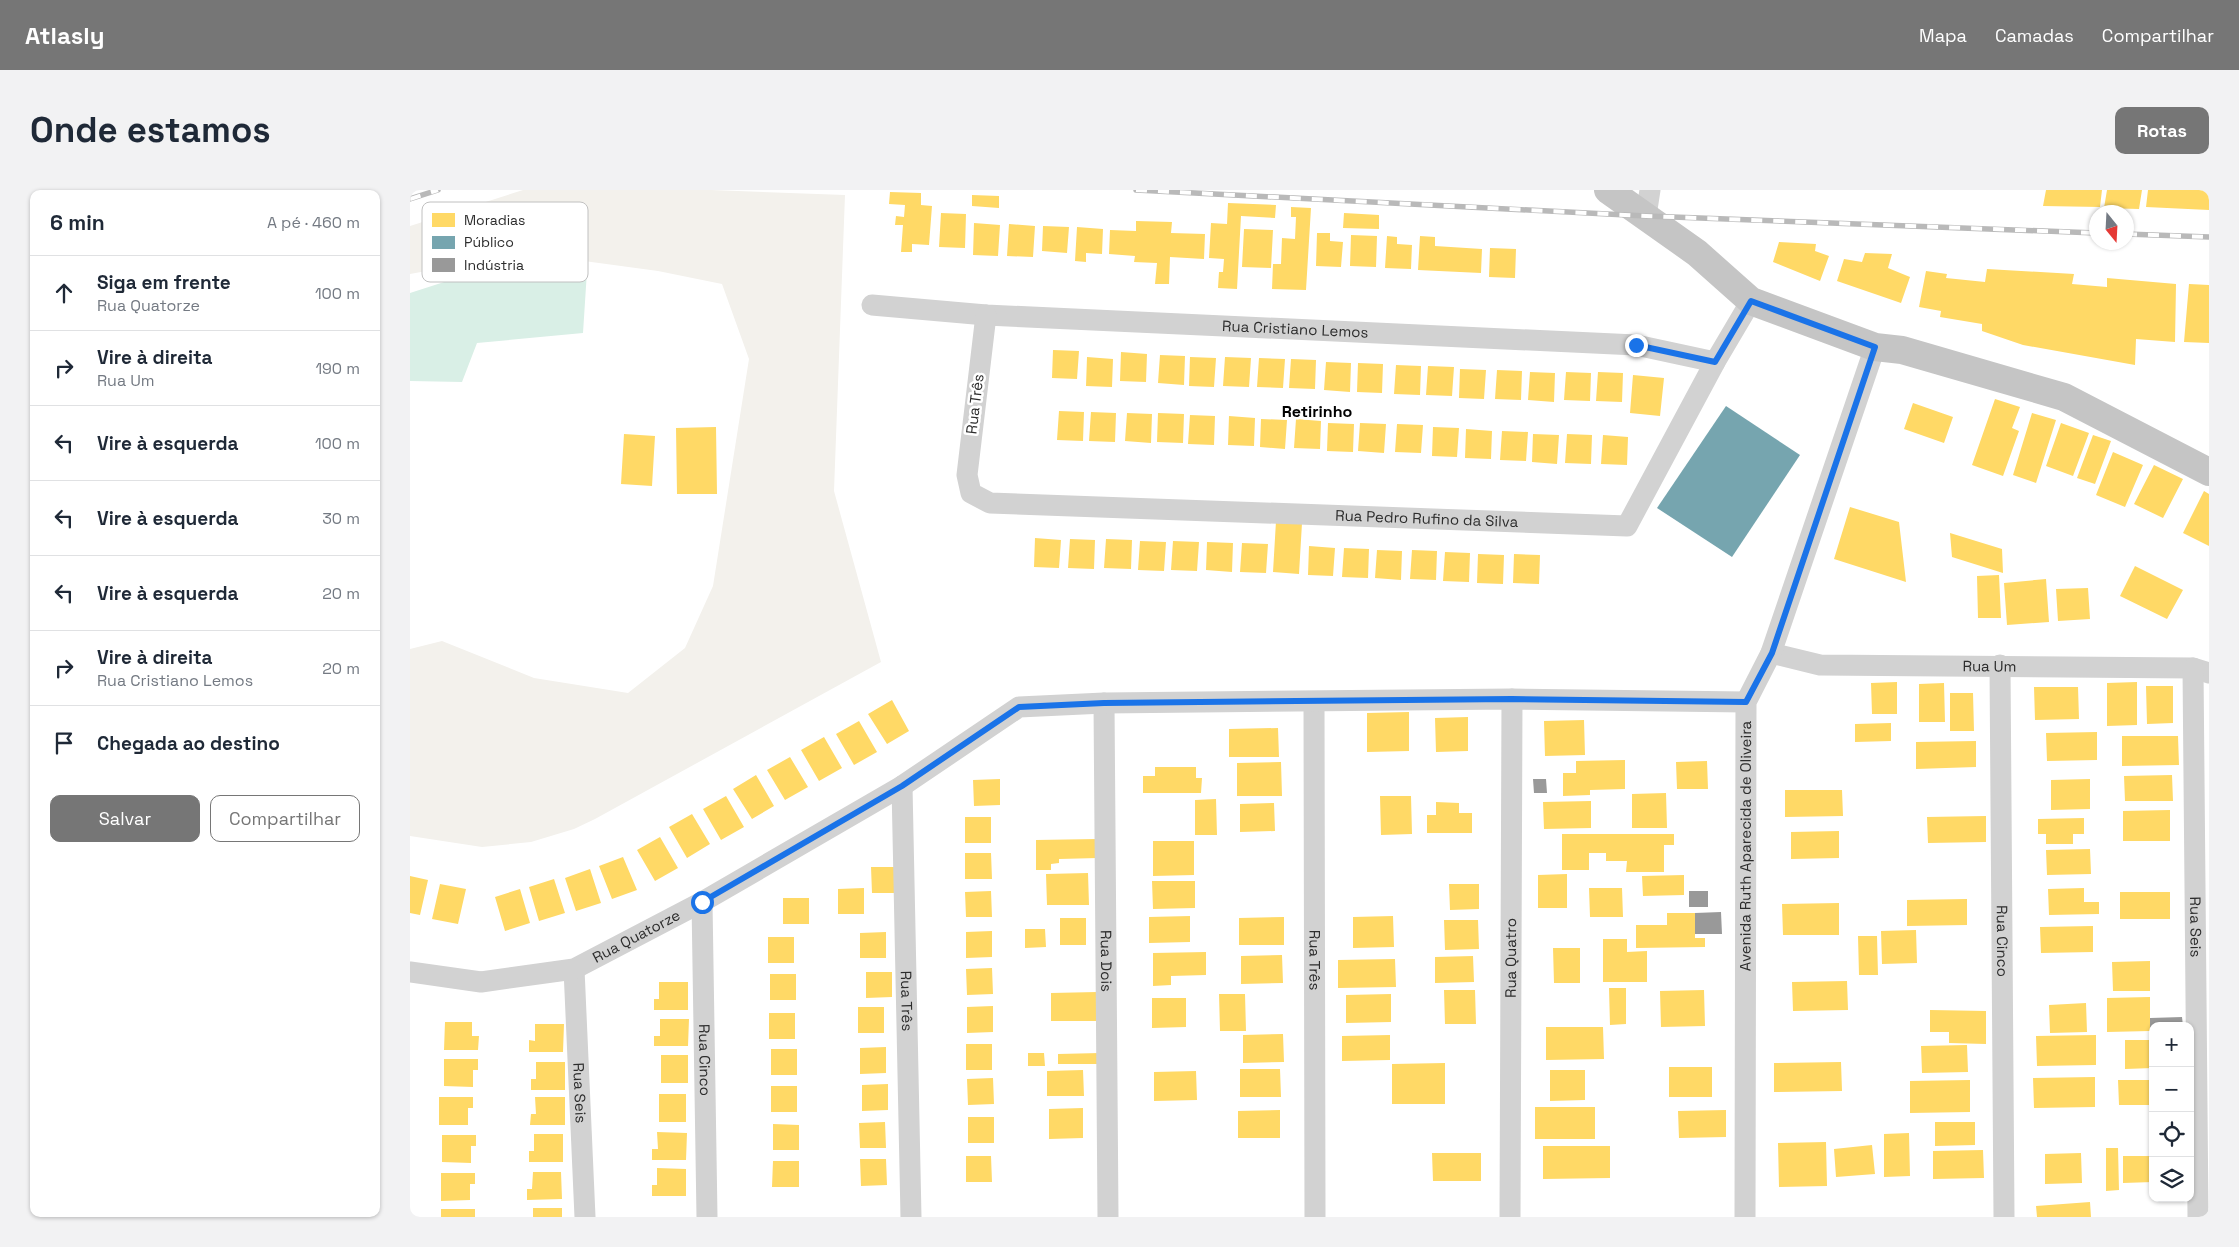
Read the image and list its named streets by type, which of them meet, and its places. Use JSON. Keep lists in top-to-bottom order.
{
  "streets": {
    "street": [
      "Rua Cristiano Lemos",
      "Rua Três",
      "Rua Pedro Rufino da Silva",
      "Rua Um",
      "Avenida Ruth Aparecida de Oliveira",
      "Rua Seis",
      "Rua Quatorze",
      "Rua Cinco",
      "Rua Quatro",
      "Rua Dois"
    ]
  },
  "crossings": [
    ["Rua Cristiano Lemos", "Rua Três"],
    ["Rua Cristiano Lemos", "Rua Pedro Rufino da Silva"],
    ["Rua Três", "Rua Pedro Rufino da Silva"],
    ["Rua Três", "Rua Quatorze"],
    ["Rua Um", "Avenida Ruth Aparecida de Oliveira"],
    ["Rua Um", "Rua Seis"],
    ["Rua Um", "Rua Cinco"],
    ["Rua Seis", "Rua Quatorze"],
    ["Rua Quatorze", "Rua Cinco"],
    ["Rua Quatorze", "Rua Dois"]
  ],
  "districts": ["Retirinho"],
  "legend": ["Moradias", "Público", "Indústria"],
  "north": "bottom",
  "page": {
    "header": "Atlasly",
    "nav": ["Mapa", "Camadas", "Compartilhar"],
    "buttons": [
      "Rotas",
      ["Salvar", "Compartilhar"]
    ],
    "title": "Onde estamos",
    "heading": ["6 min", "A pé · 460 m"],
    "list": [
      ["Siga em frente", "Rua Quatorze", "100 m"],
      ["Vire à direita", "Rua Um", "190 m"],
      ["Vire à esquerda", "100 m"],
      ["Vire à esquerda", "30 m"],
      ["Vire à esquerda", "20 m"],
      ["Vire à direita", "Rua Cristiano Lemos", "20 m"],
      "Chegada ao destino"
    ],
    "map_buttons": ["+", "−"]
  }
}
